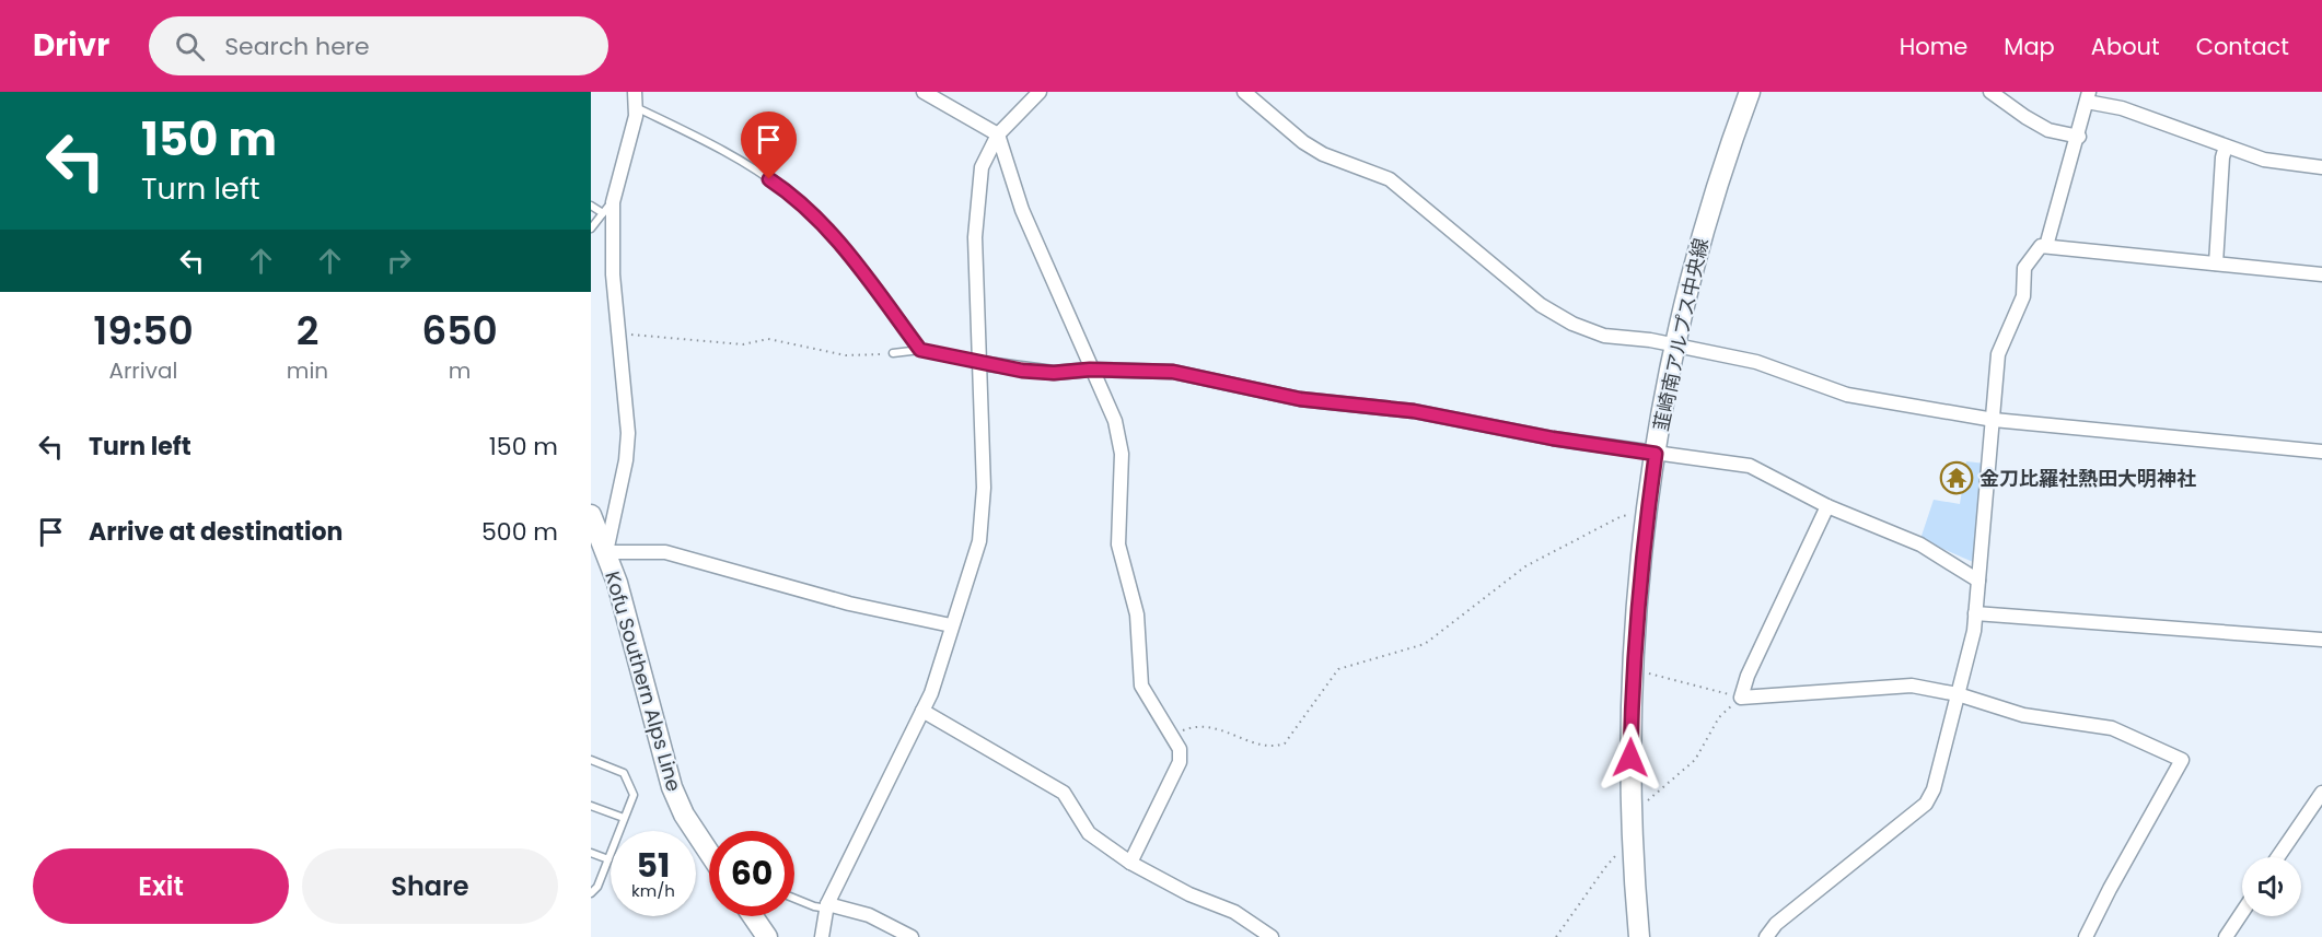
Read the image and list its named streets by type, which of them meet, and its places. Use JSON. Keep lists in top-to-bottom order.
{
  "streets": {
    "main road": ["韮崎南アルプス中央線", "Kofu Southern Alps Line"]
  },
  "places": {
    "temple": ["金刀比羅社熱田大明神社"]
  },
  "page": {
    "header": "Drivr",
    "search": "Search here",
    "nav": [
      "Home",
      "Map",
      "About",
      "Contact"
    ],
    "turn": ["150 m", "Turn left"],
    "eta": [
      "19:50",
      "Arrival",
      "2",
      "min",
      "650",
      "m"
    ],
    "list": [
      {
        "name": "Turn left",
        "value": "150 m"
      },
      {
        "name": "Arrive at destination",
        "value": "500 m"
      }
    ],
    "speed": "51 km/h",
    "limit": "60",
    "buttons": ["Exit", "Share"]
  }
}
